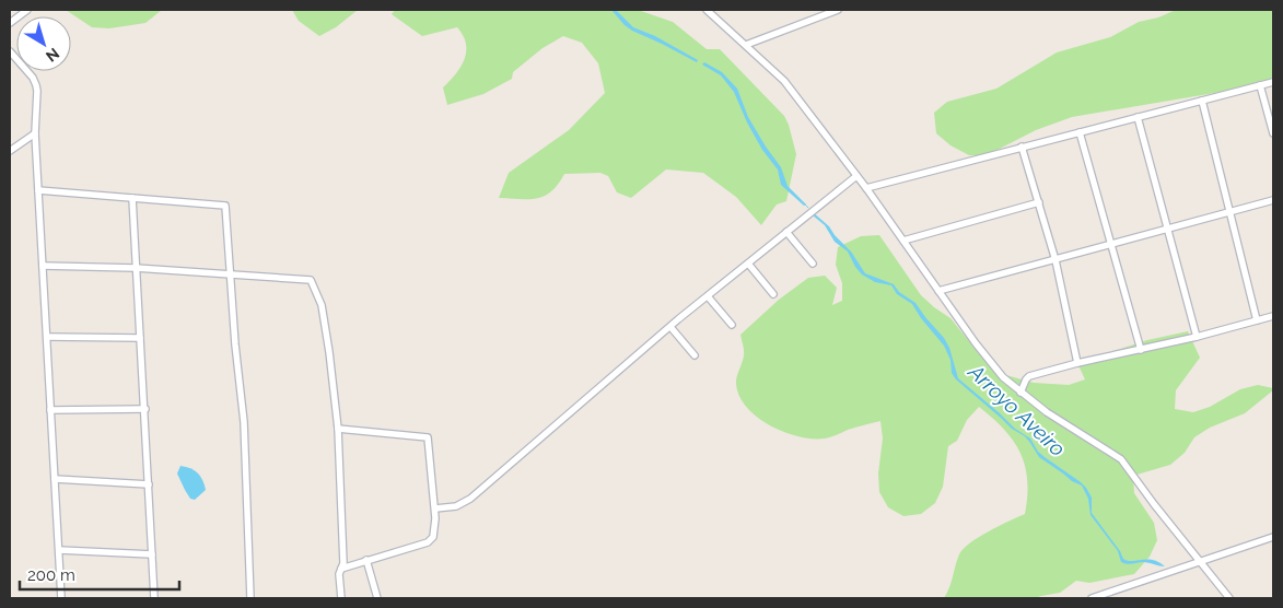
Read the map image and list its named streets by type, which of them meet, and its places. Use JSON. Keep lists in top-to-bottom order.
{
  "water": ["Arroyo Aveiro"],
  "scale_bar": "200 m",
  "north": "bottom right"
}
